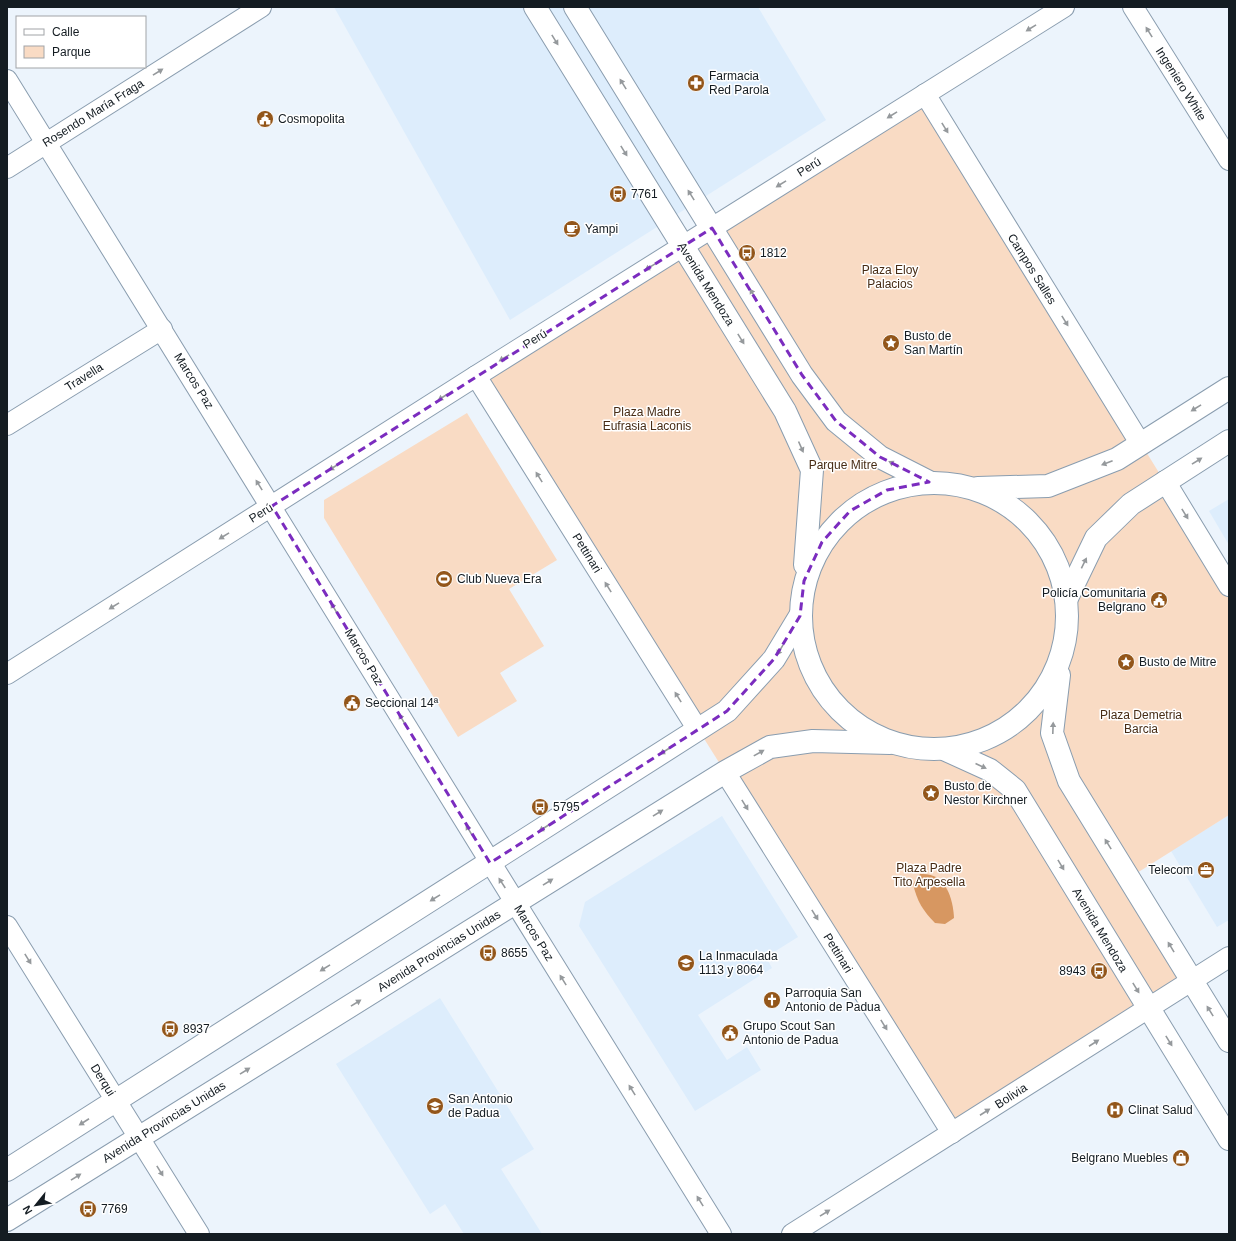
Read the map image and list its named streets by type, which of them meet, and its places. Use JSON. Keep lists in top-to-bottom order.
{
  "streets": {
    "main road": ["Avenida Mendoza", "Avenida Provincias Unidas"],
    "street": [
      "Ingeniero White",
      "Rosendo María Fraga",
      "Perú",
      "Campos Salles",
      "Travella",
      "Marcos Paz",
      "Pettinari",
      "Derqui",
      "Bolivia"
    ]
  },
  "crossings": [
    ["Rosendo María Fraga", "Marcos Paz"],
    ["Perú", "Campos Salles"],
    ["Perú", "Avenida Mendoza"],
    ["Perú", "Marcos Paz"],
    ["Perú", "Pettinari"],
    ["Avenida Mendoza", "Bolivia"],
    ["Travella", "Marcos Paz"],
    ["Marcos Paz", "Avenida Provincias Unidas"],
    ["Pettinari", "Avenida Provincias Unidas"],
    ["Pettinari", "Bolivia"],
    ["Avenida Provincias Unidas", "Derqui"]
  ],
  "one_way": [
    "Ingeniero White",
    "Rosendo María Fraga",
    "Perú",
    "Campos Salles",
    "Marcos Paz",
    "Derqui",
    "Bolivia"
  ],
  "parks": [
    "Plaza Eloy Palacios",
    "Plaza Madre Eufrasia Laconis",
    "Parque Mitre",
    "Plaza Demetria Barcia",
    "Plaza Padre Tito Arpesella"
  ],
  "places": {
    "pharmacy": ["Farmacia Red Parola"],
    "public building": [
      "Cosmopolita",
      "Policía Comunitaria Belgrano",
      "Seccional 14ª",
      "Grupo Scout San Antonio de Padua"
    ],
    "bus stop": [
      "7761",
      "1812",
      "5795",
      "8655",
      "8943",
      "8937",
      "7769"
    ],
    "cafe": ["Yampi"],
    "place": ["Busto de San Martín", "Busto de Mitre", "Busto de Nestor Kirchner"],
    "sports": ["Club Nueva Era"],
    "office": ["Telecom"],
    "school or university": ["La Inmaculada 1113 y 8064", "San Antonio de Padua"],
    "church": ["Parroquia San Antonio de Padua"],
    "hospital": ["Clinat Salud"],
    "shop": ["Belgrano Muebles"]
  },
  "legend": ["Calle", "Parque"],
  "north": "bottom left"
}
